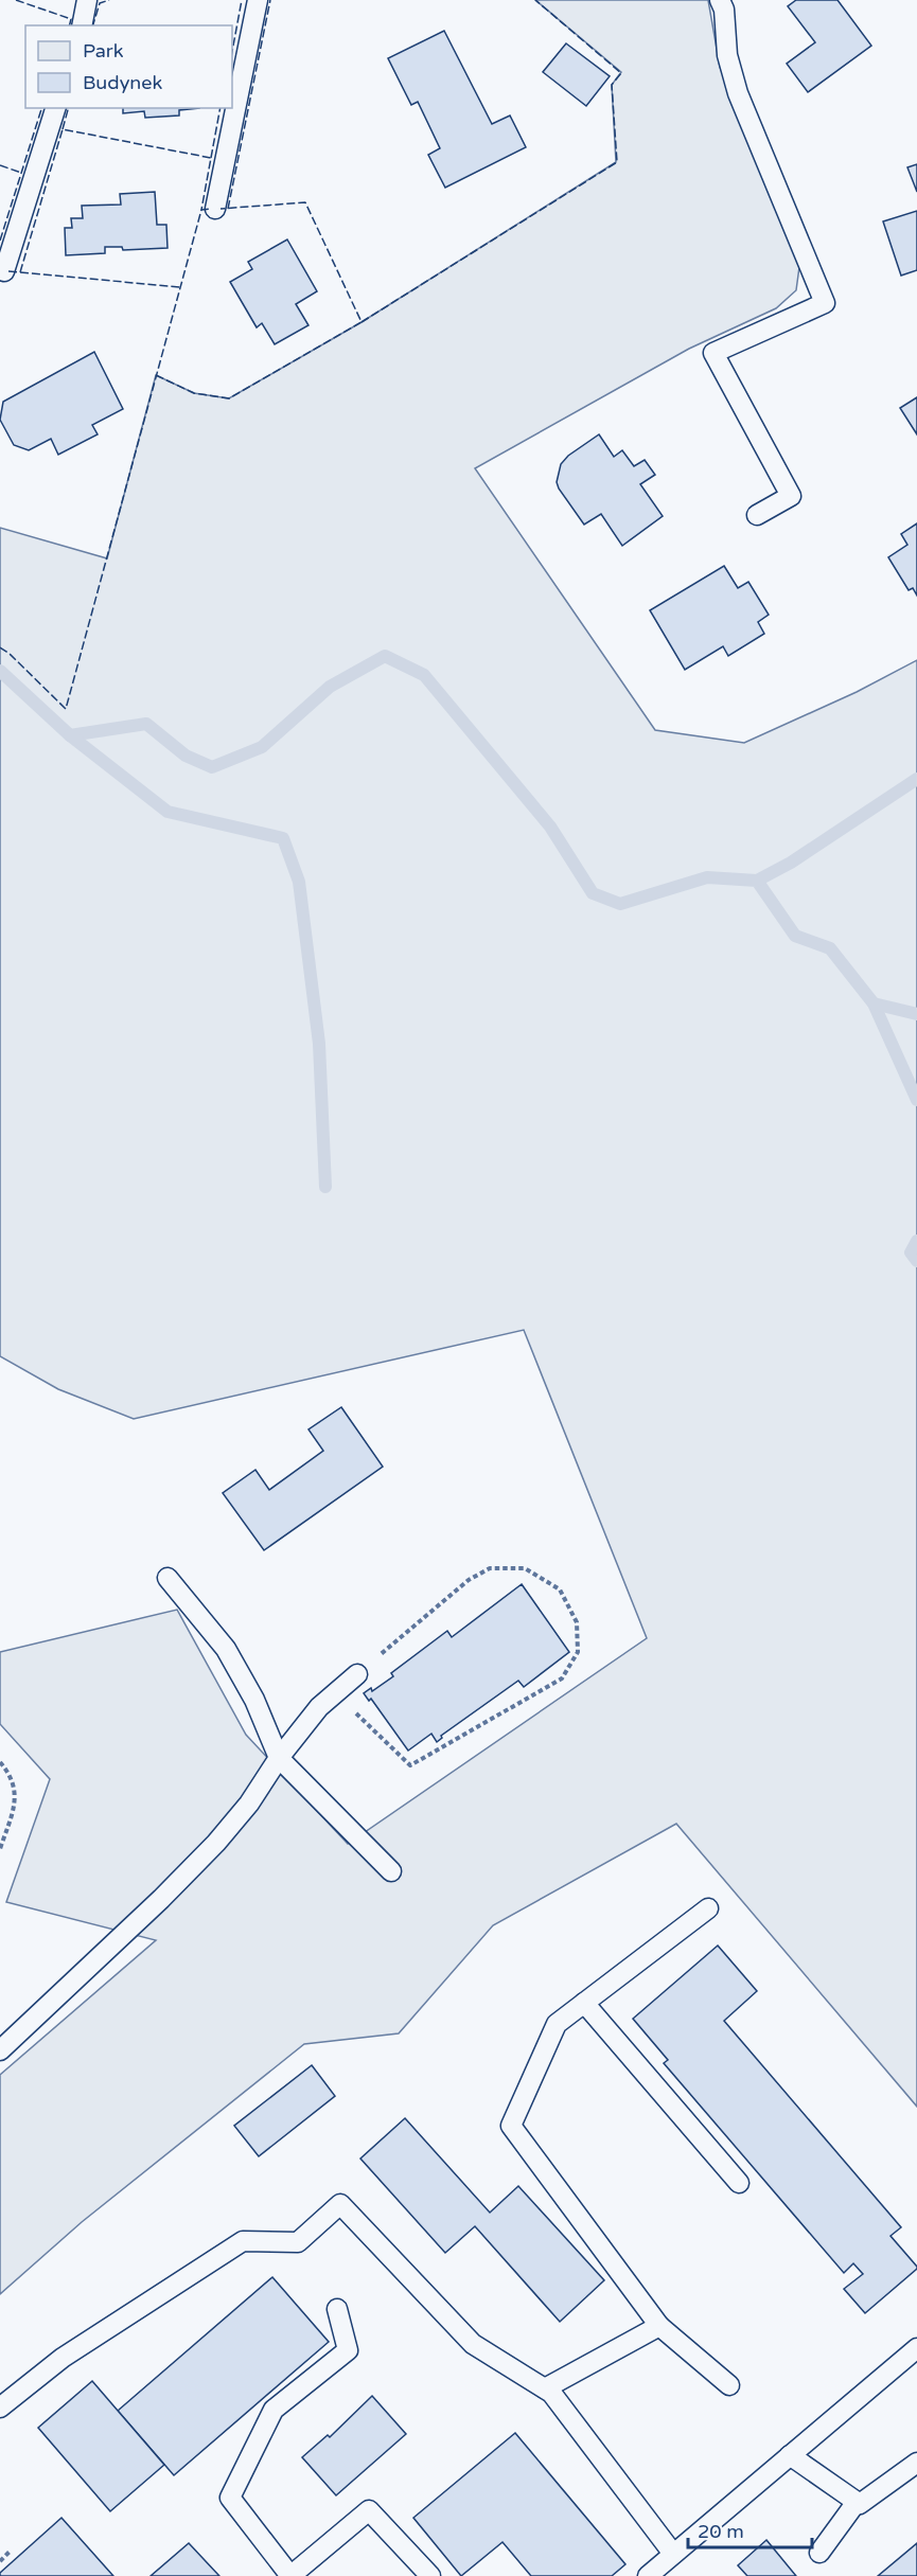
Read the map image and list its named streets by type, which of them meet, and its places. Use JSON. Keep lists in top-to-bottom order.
{
  "legend": ["Park", "Budynek"],
  "scale_bar": "20 m"
}
